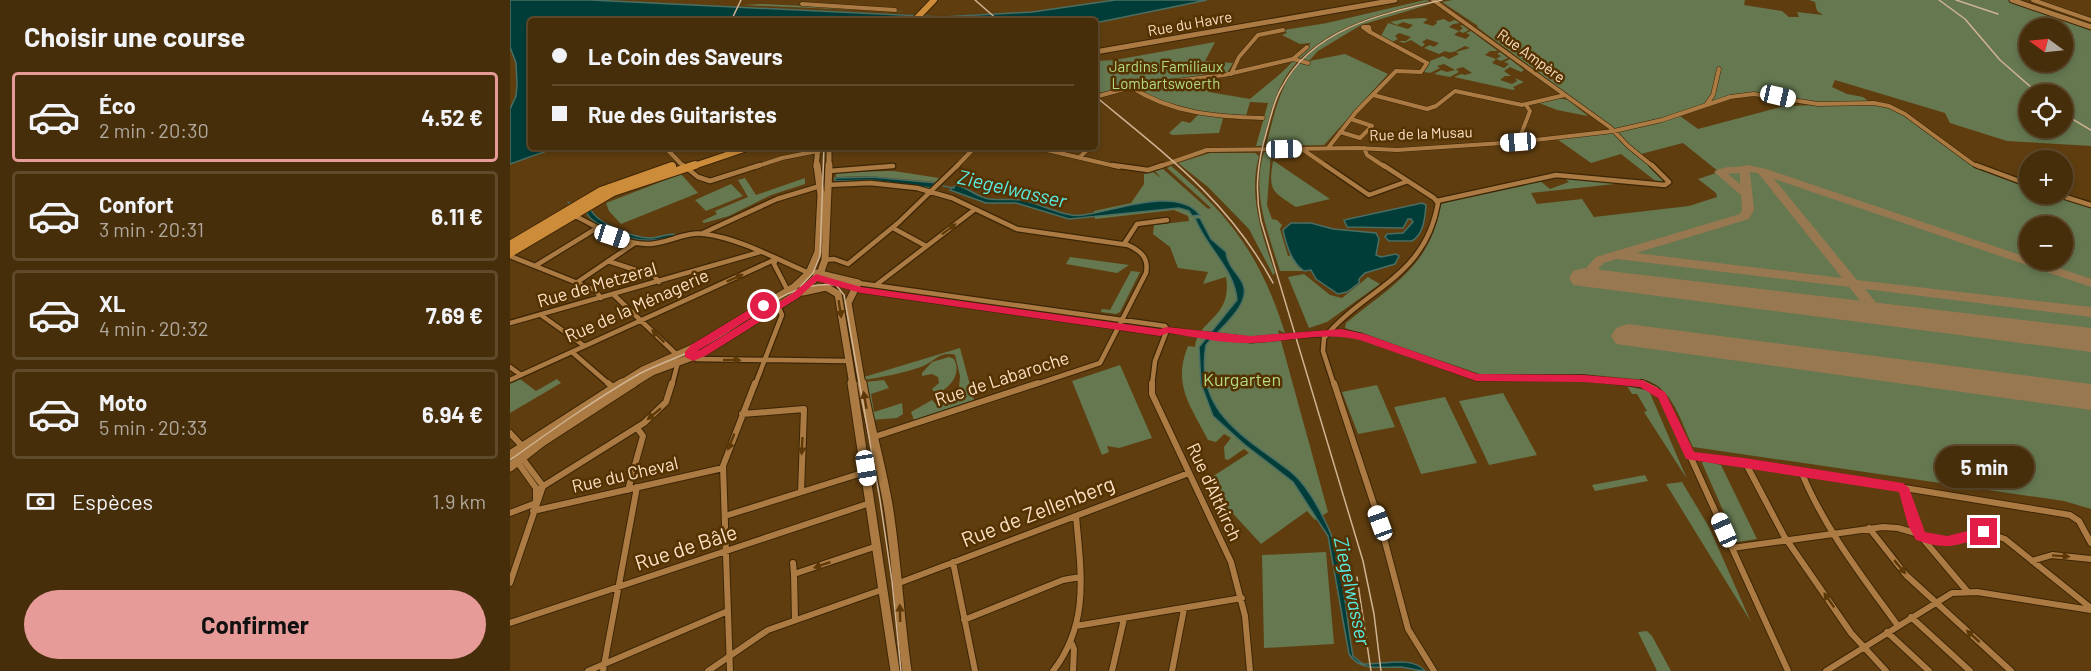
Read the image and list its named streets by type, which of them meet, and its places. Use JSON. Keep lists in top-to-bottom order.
{
  "streets": {
    "main road": ["Rue du Havre"],
    "street": [
      "Rue Ampère",
      "Rue de la Musau",
      "Rue de Metzeral",
      "Rue de la Ménagerie",
      "Rue de Labaroche",
      "Rue du Cheval",
      "Rue d'Altkirch",
      "Rue de Zellenberg",
      "Rue de Bâle"
    ]
  },
  "crossings": [
    ["Rue Ampère", "Rue de la Musau"],
    ["Rue d'Altkirch", "Rue de Zellenberg"]
  ],
  "one_way": ["Rue de la Ménagerie"],
  "water": ["Ziegelwasser"],
  "parks": ["Jardins Familiaux Lombartswoerth", "Kurgarten"],
  "north": "left",
  "page": {
    "heading": "Choisir une course",
    "map_buttons": ["+", "−"],
    "banner": ["Le Coin des Saveurs", "Rue des Guitaristes"],
    "list": [
      {
        "name": "Éco",
        "note": "2 min · 20:30",
        "value": "4.52 €"
      },
      {
        "name": "Confort",
        "note": "3 min · 20:31",
        "value": "6.11 €"
      },
      {
        "name": "XL",
        "note": "4 min · 20:32",
        "value": "7.69 €"
      },
      {
        "name": "Moto",
        "note": "5 min · 20:33",
        "value": "6.94 €"
      }
    ],
    "bubble": "5 min",
    "pay": ["Espèces", "1.9 km"],
    "buttons": "Confirmer"
  }
}
